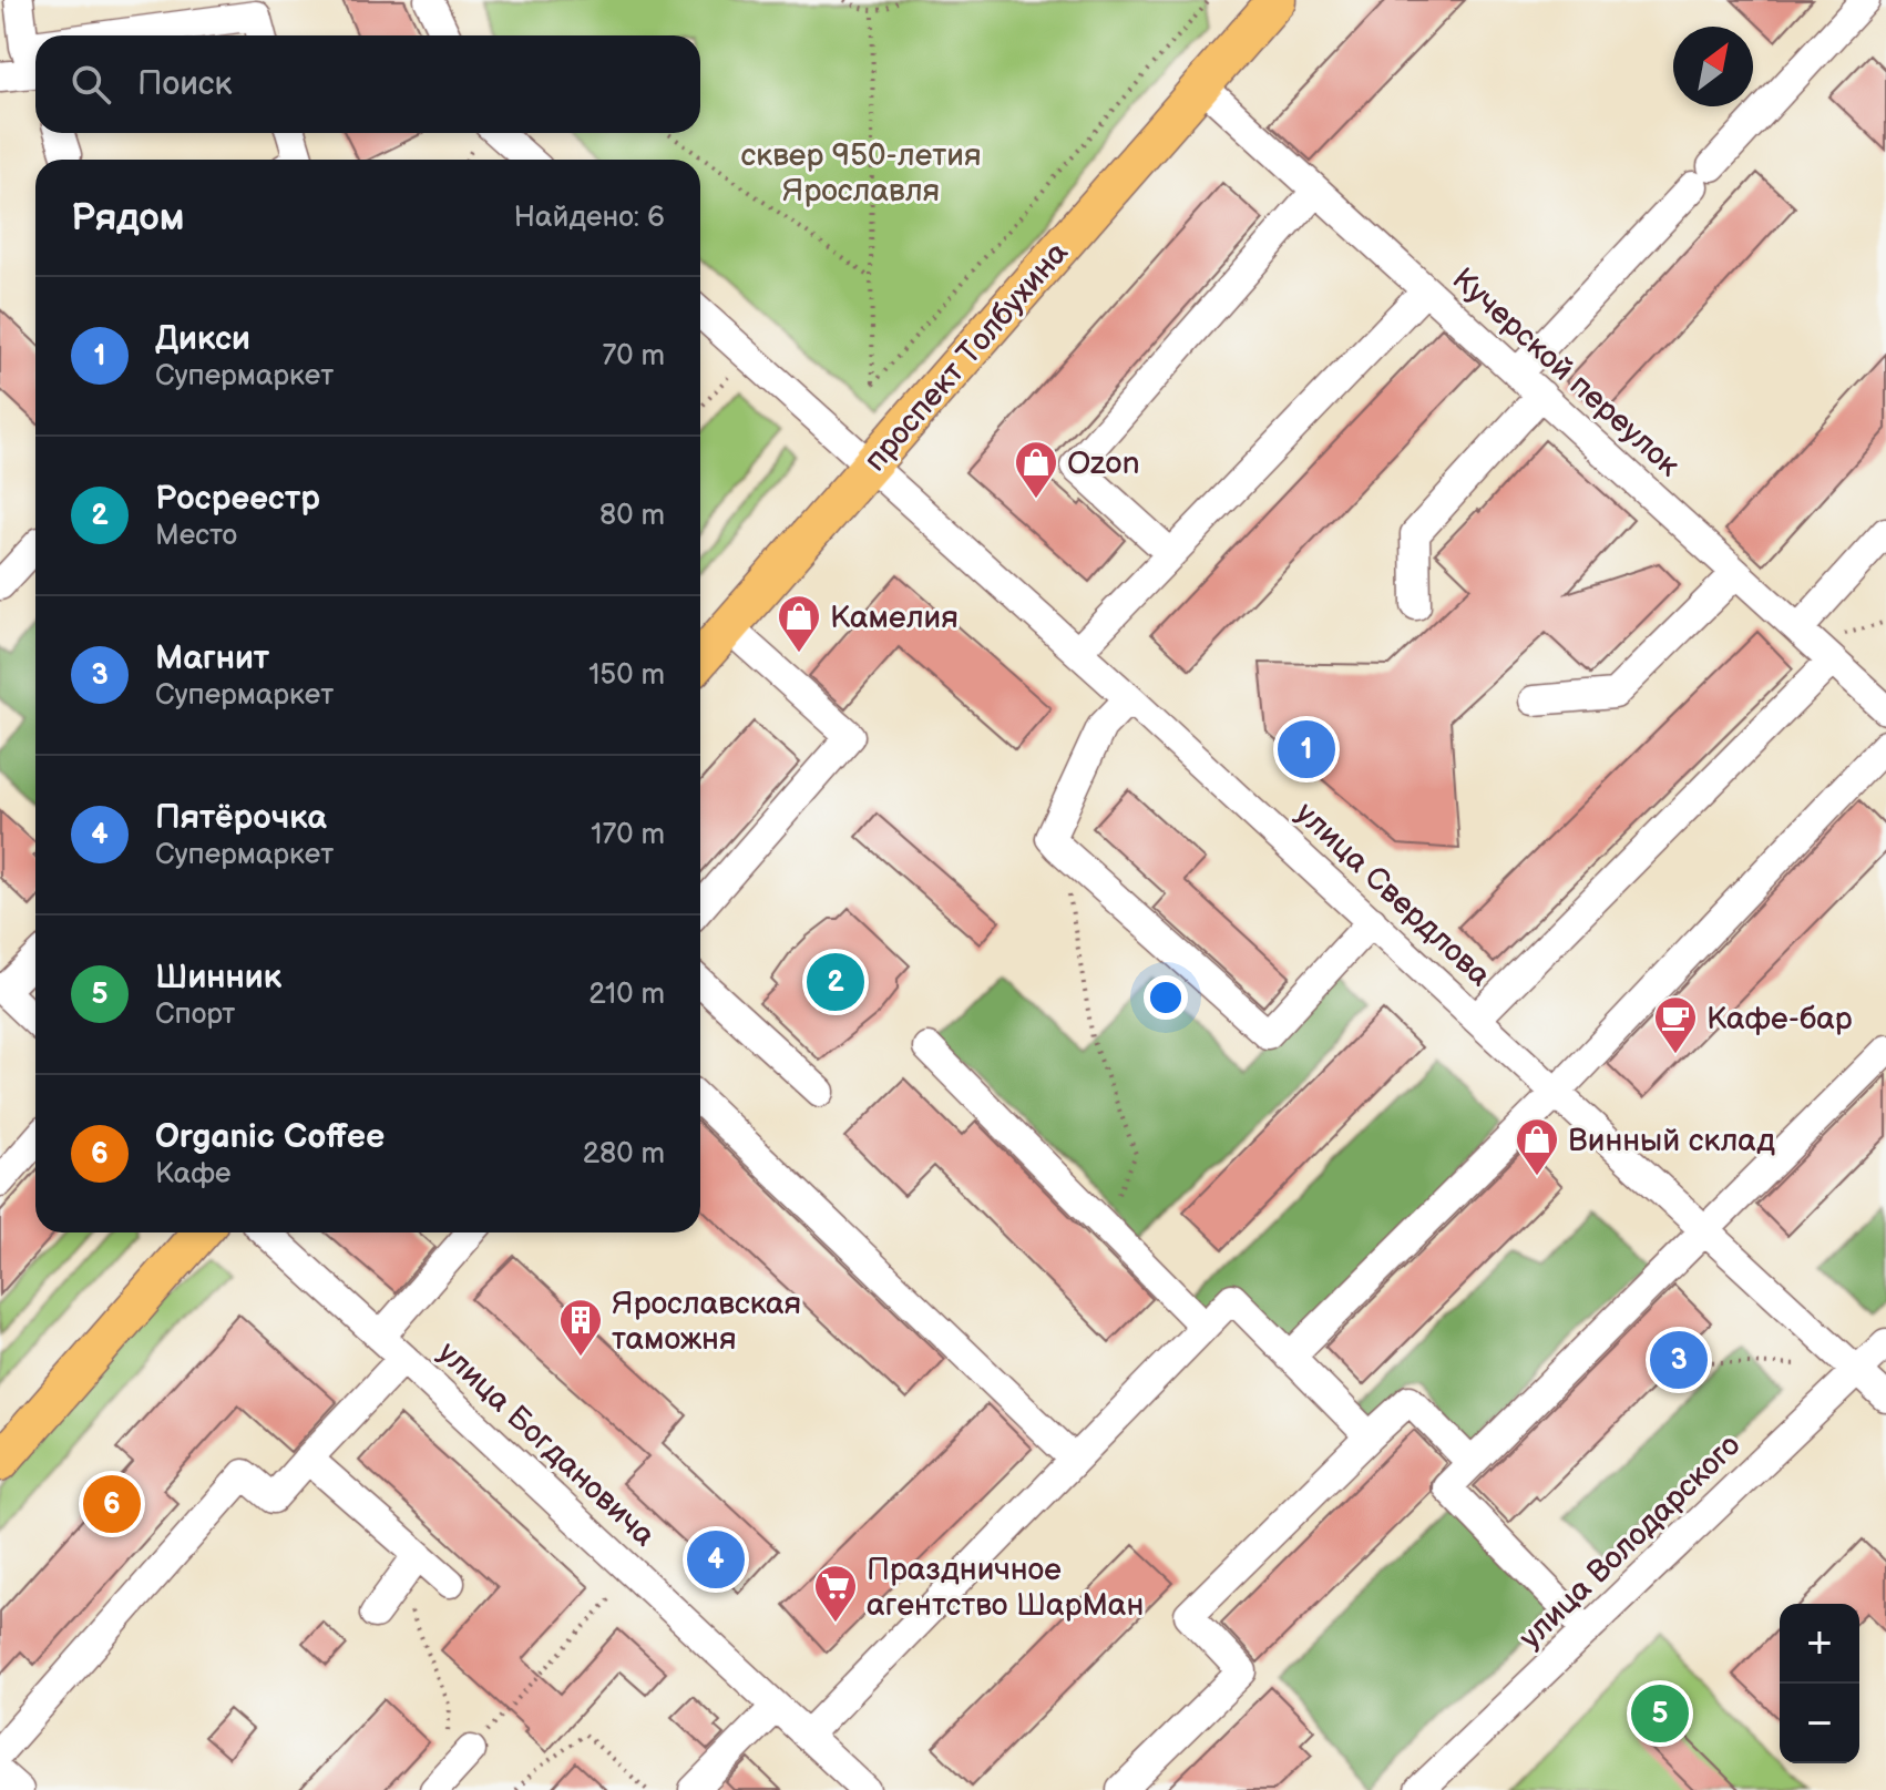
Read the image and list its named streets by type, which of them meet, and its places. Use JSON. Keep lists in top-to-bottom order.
{
  "streets": {
    "main road": ["проспект Толбухина"],
    "street": [
      "Кучерской переулок",
      "улица Свердлова",
      "улица Богдановича",
      "улица Володарского"
    ]
  },
  "crossings": [
    ["проспект Толбухина", "Кучерской переулок"],
    ["проспект Толбухина", "улица Свердлова"],
    ["улица Свердлова", "улица Володарского"]
  ],
  "parks": ["сквер 950-летия Ярославля"],
  "places": {
    "shop": ["Ozon", "Камелия", "Винный склад"],
    "cafe": ["Кафе-бар"],
    "building": ["Ярославская таможня"],
    "supermarket": ["Праздничное агентство ШарМан"]
  },
  "north": "top right",
  "page": {
    "search": "Поиск",
    "heading": ["Рядом", "Найдено: 6"],
    "list": [
      {
        "mark": "1",
        "name": "Дикси",
        "note": "Супермаркет",
        "value": "70 m"
      },
      {
        "mark": "2",
        "name": "Росреестр",
        "note": "Место",
        "value": "80 m"
      },
      {
        "mark": "3",
        "name": "Магнит",
        "note": "Супермаркет",
        "value": "150 m"
      },
      {
        "mark": "4",
        "name": "Пятёрочка",
        "note": "Супермаркет",
        "value": "170 m"
      },
      {
        "mark": "5",
        "name": "Шинник",
        "note": "Спорт",
        "value": "210 m"
      },
      {
        "mark": "6",
        "name": "Organic Coffee",
        "note": "Кафе",
        "value": "280 m"
      }
    ],
    "pins": [
      "1",
      "2",
      "3",
      "6",
      "4",
      "5"
    ],
    "map_buttons": ["+", "−"]
  }
}
